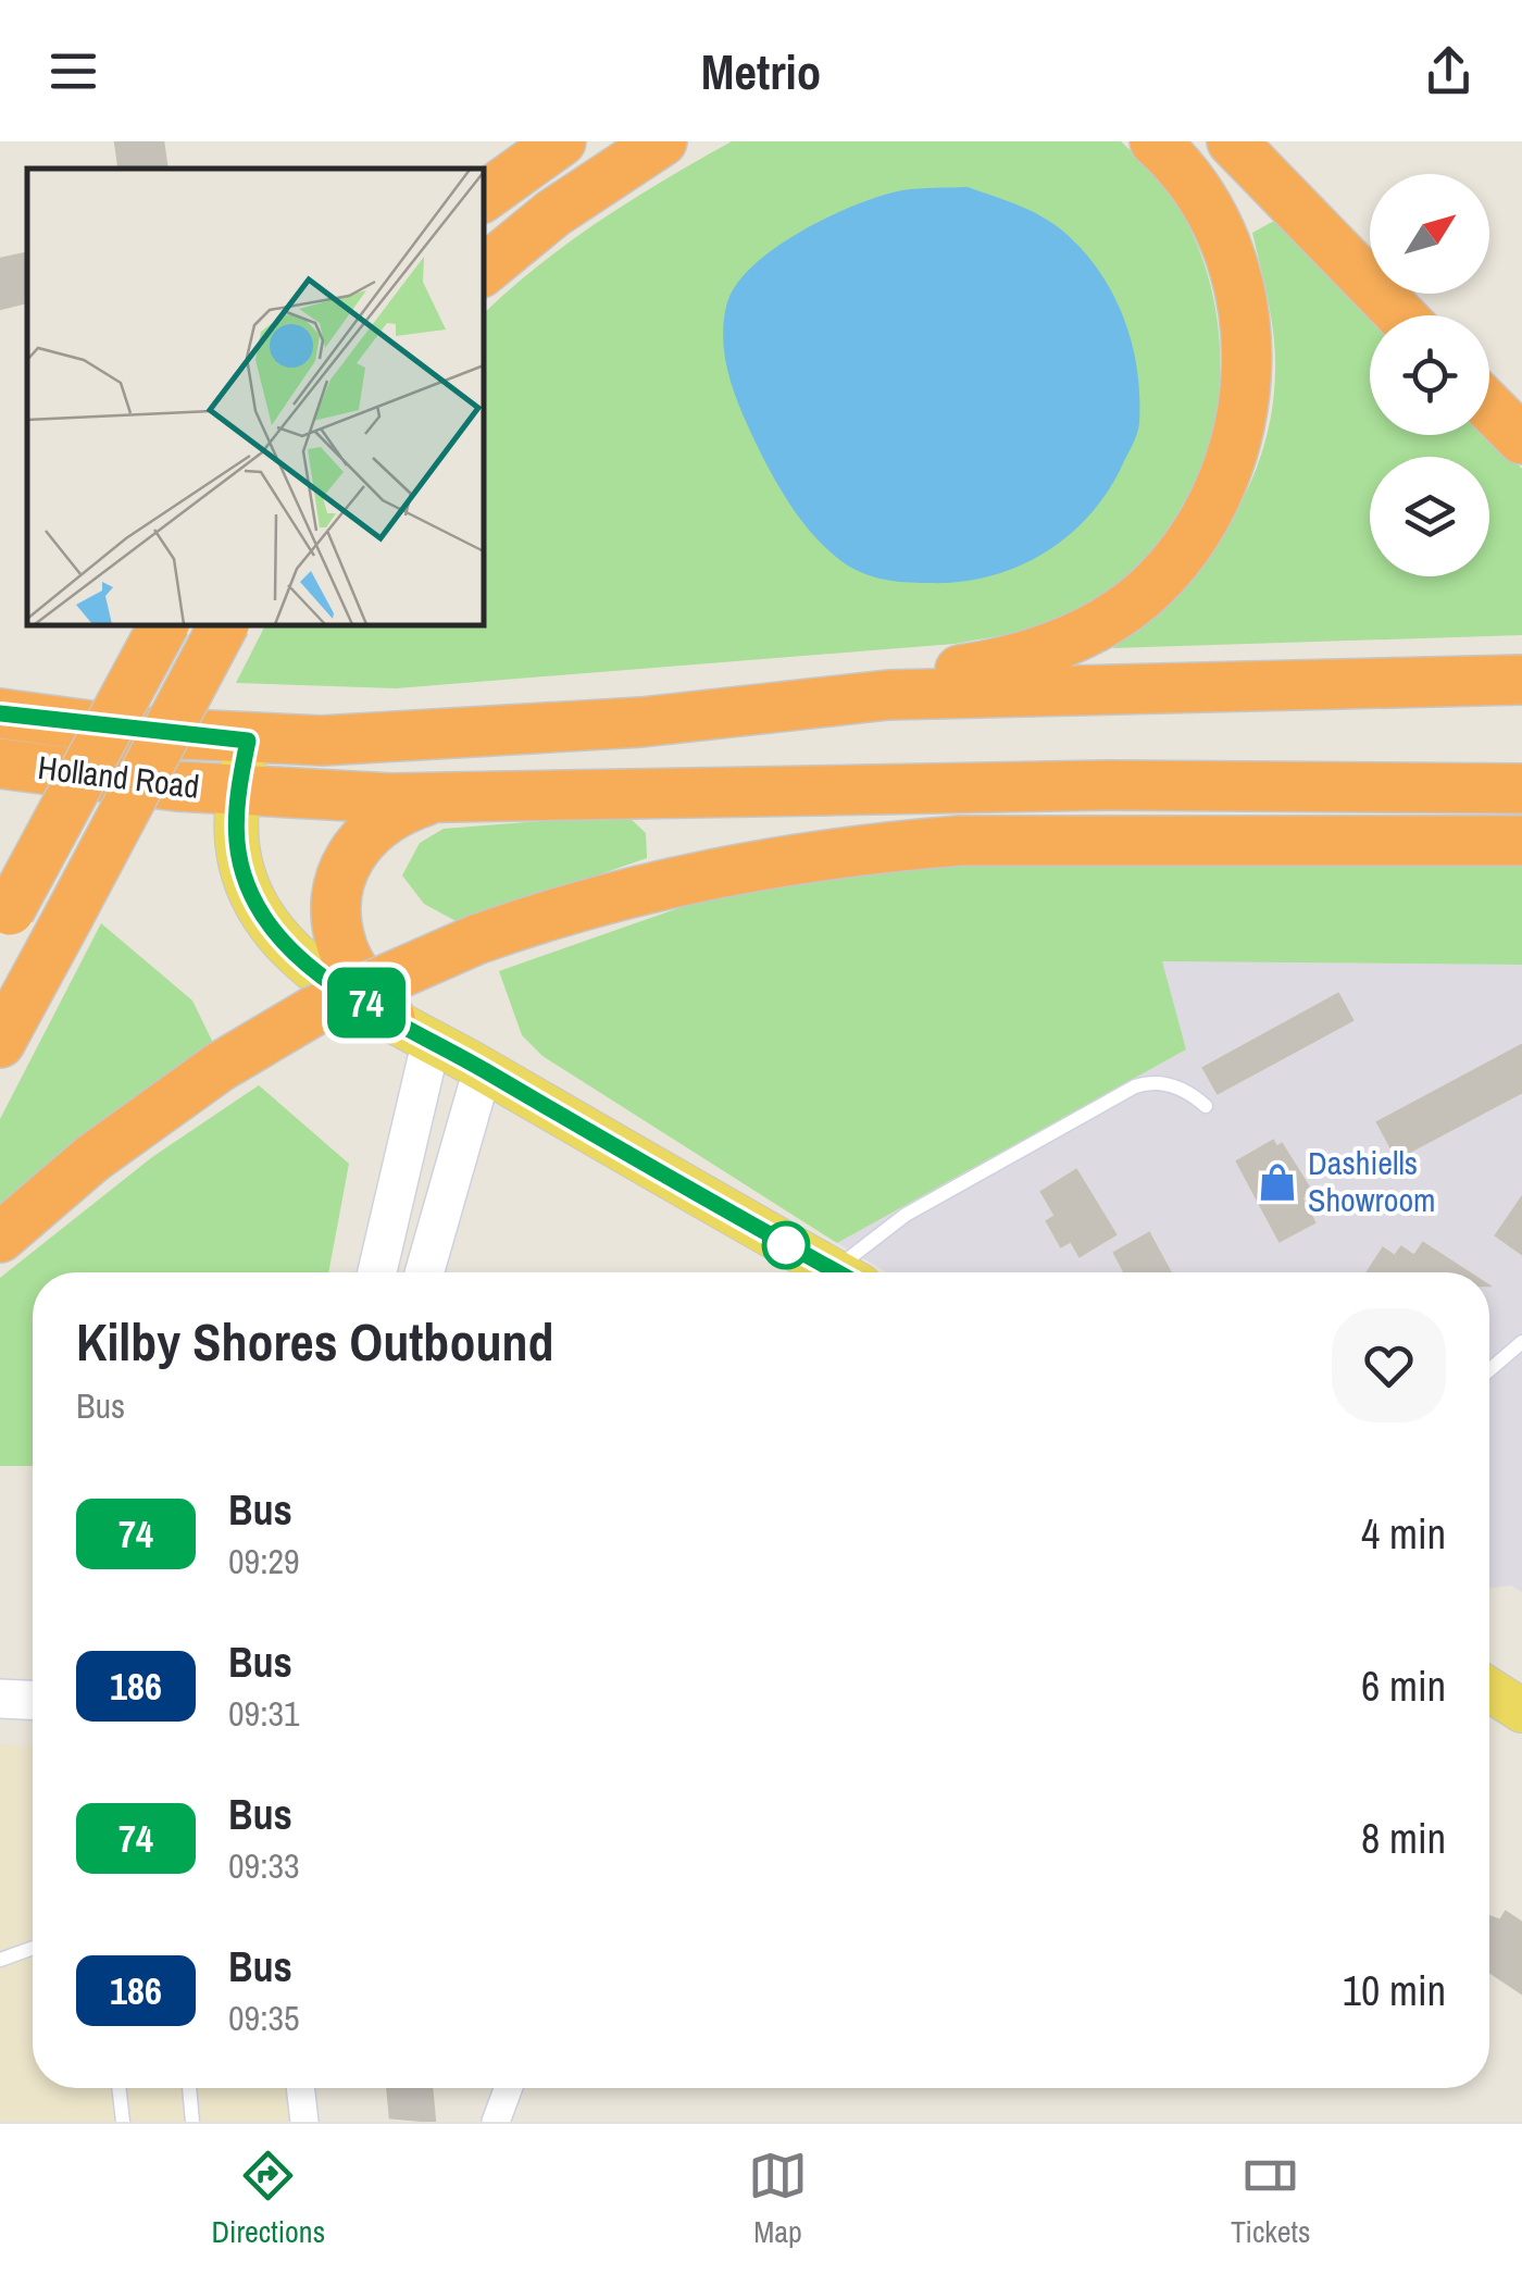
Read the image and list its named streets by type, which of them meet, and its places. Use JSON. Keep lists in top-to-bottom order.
{
  "streets": {
    "highway": ["Holland Road"]
  },
  "places": {
    "shop": ["Dashiells Showroom"]
  },
  "lines": ["bus line 74"],
  "north": "top right",
  "page": {
    "header": "Metrio",
    "on_map": "74",
    "heading": ["Kilby Shores Outbound", "Bus"],
    "list": [
      {
        "mark": "74",
        "name": "Bus",
        "note": "09:29",
        "value": "4 min"
      },
      {
        "mark": "186",
        "name": "Bus",
        "note": "09:31",
        "value": "6 min"
      },
      {
        "mark": "74",
        "name": "Bus",
        "note": "09:33",
        "value": "8 min"
      },
      {
        "mark": "186",
        "name": "Bus",
        "note": "09:35",
        "value": "10 min"
      }
    ],
    "tabs": ["Directions", "Map", "Tickets"]
  }
}
